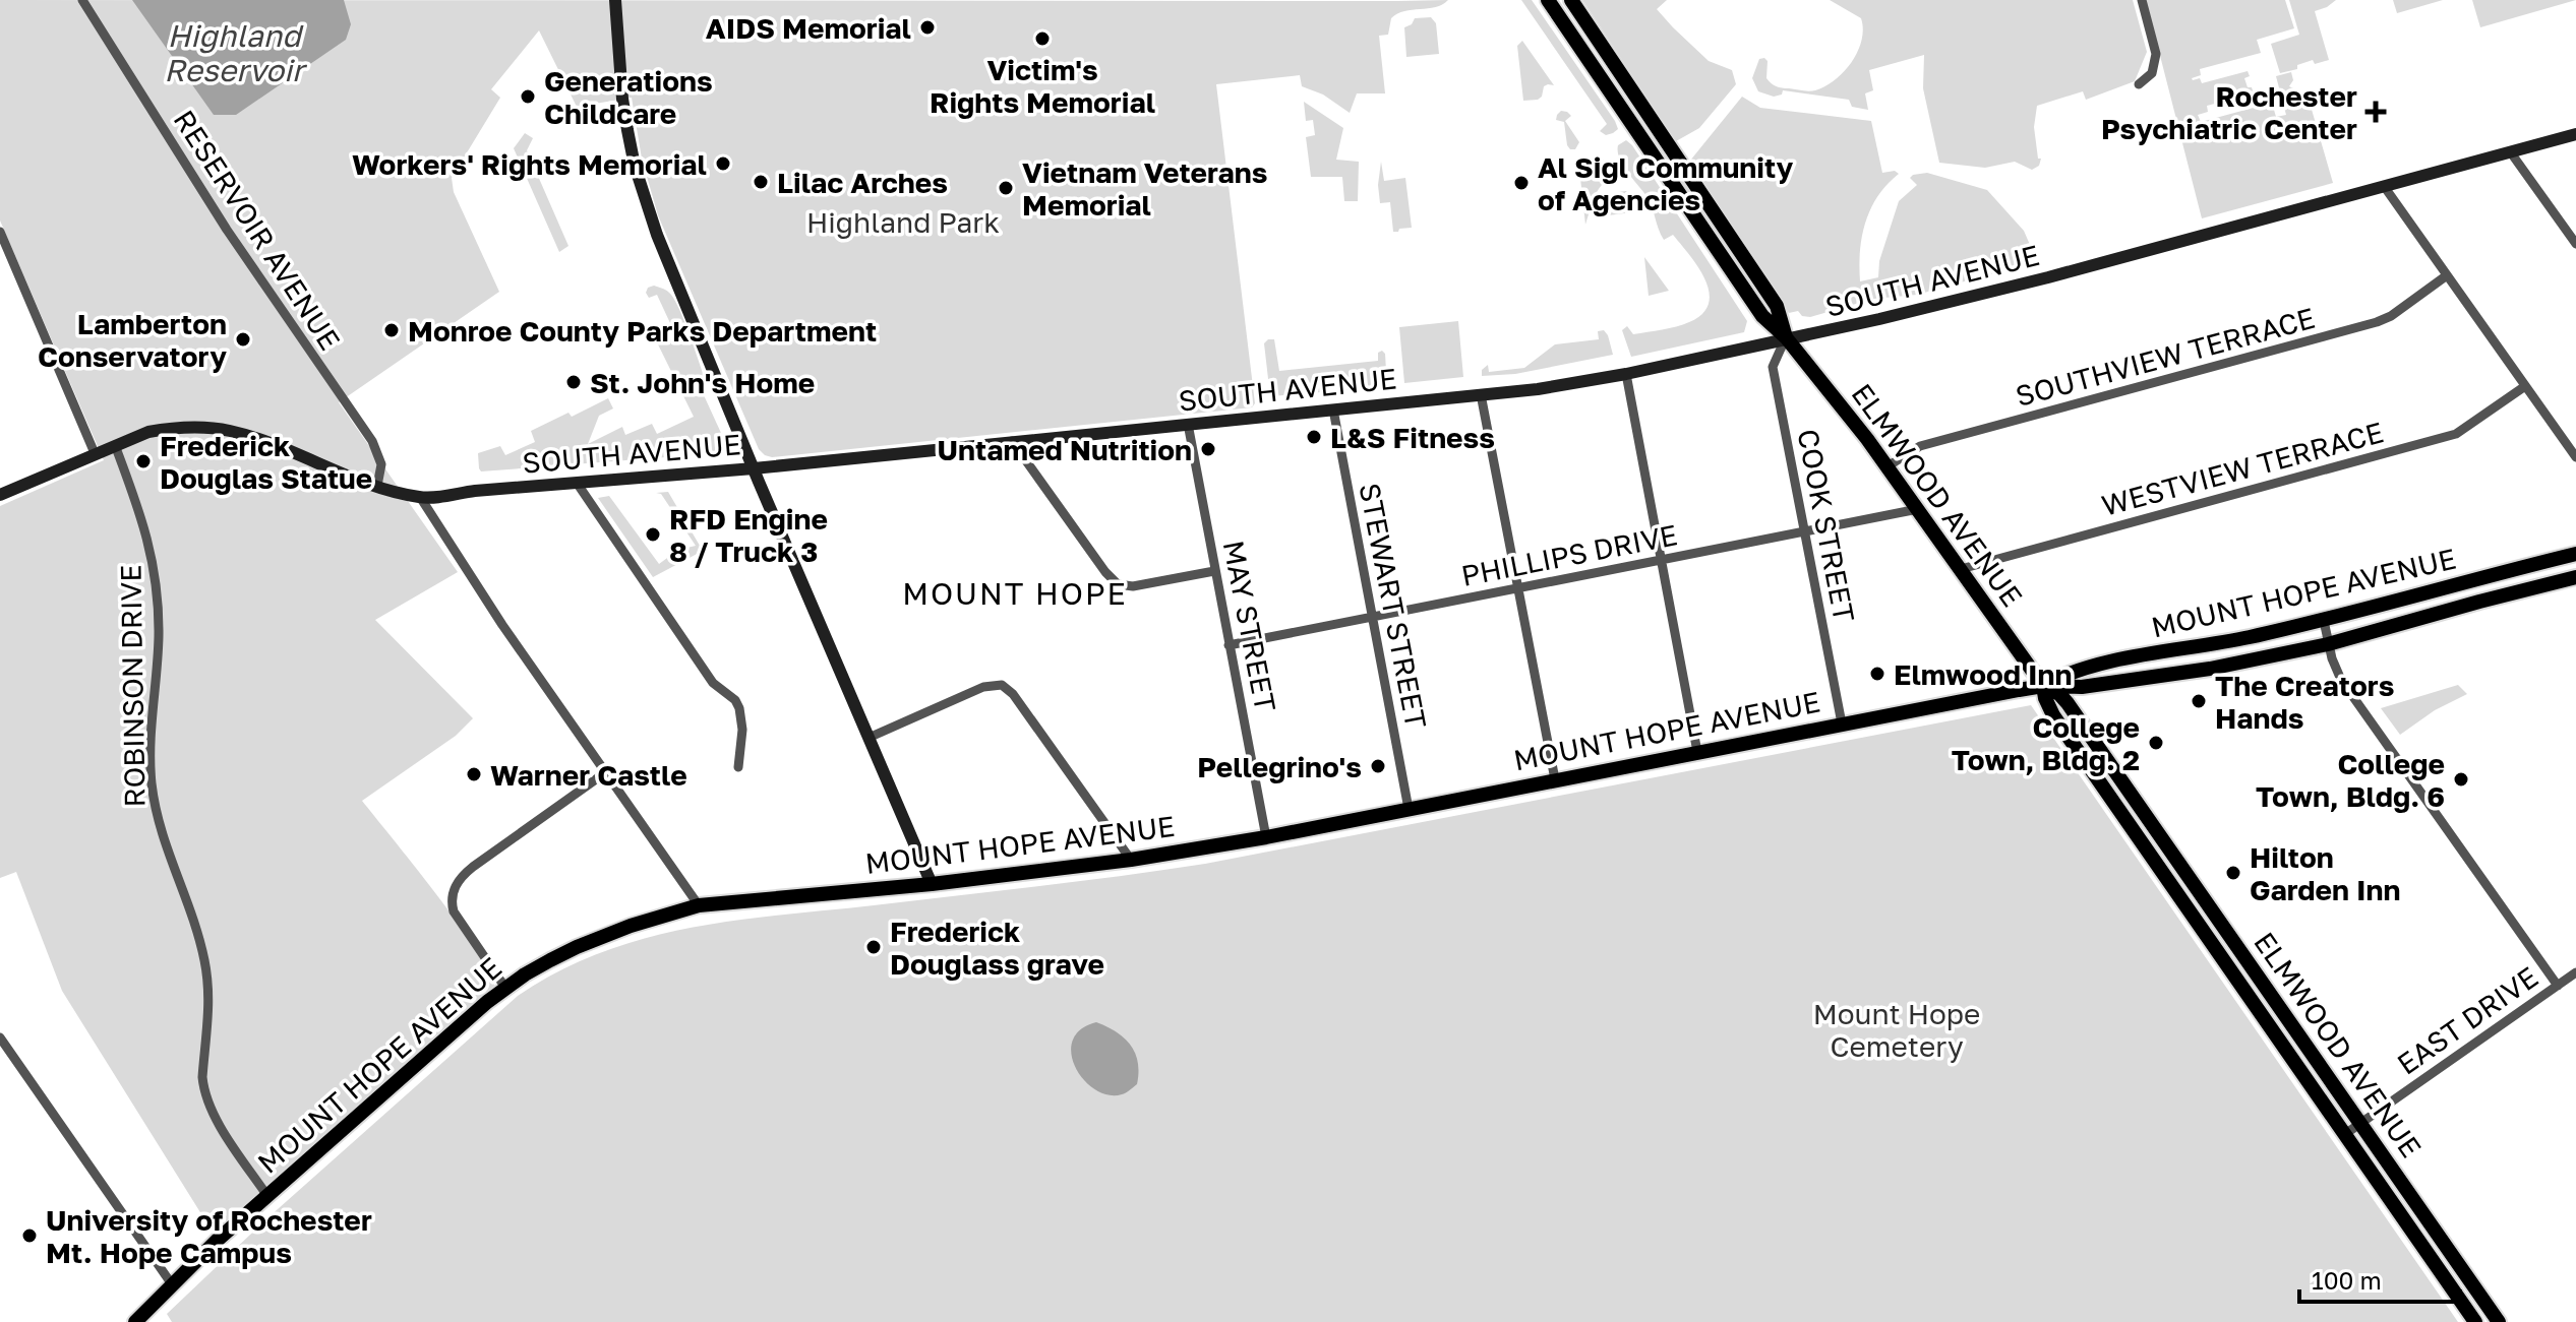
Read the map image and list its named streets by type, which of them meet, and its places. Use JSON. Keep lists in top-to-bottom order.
{
  "streets": {
    "main road": ["SOUTH AVENUE", "ELMWOOD AVENUE", "MOUNT HOPE AVENUE"],
    "street": [
      "RESERVOIR AVENUE",
      "SOUTHVIEW TERRACE",
      "WESTVIEW TERRACE",
      "COOK STREET",
      "PHILLIPS DRIVE",
      "STEWART STREET",
      "MAY STREET",
      "ROBINSON DRIVE",
      "EAST DRIVE"
    ]
  },
  "crossings": [
    ["RESERVOIR AVENUE", "SOUTH AVENUE"],
    ["SOUTH AVENUE", "ELMWOOD AVENUE"],
    ["SOUTH AVENUE", "COOK STREET"],
    ["SOUTH AVENUE", "STEWART STREET"],
    ["SOUTH AVENUE", "MAY STREET"],
    ["SOUTH AVENUE", "ROBINSON DRIVE"],
    ["SOUTHVIEW TERRACE", "ELMWOOD AVENUE"],
    ["WESTVIEW TERRACE", "ELMWOOD AVENUE"],
    ["ELMWOOD AVENUE", "COOK STREET"],
    ["ELMWOOD AVENUE", "PHILLIPS DRIVE"],
    ["ELMWOOD AVENUE", "MOUNT HOPE AVENUE"],
    ["ELMWOOD AVENUE", "EAST DRIVE"],
    ["COOK STREET", "PHILLIPS DRIVE"],
    ["COOK STREET", "MOUNT HOPE AVENUE"],
    ["PHILLIPS DRIVE", "STEWART STREET"],
    ["PHILLIPS DRIVE", "MAY STREET"],
    ["MOUNT HOPE AVENUE", "STEWART STREET"],
    ["MOUNT HOPE AVENUE", "MAY STREET"],
    ["MOUNT HOPE AVENUE", "ROBINSON DRIVE"]
  ],
  "districts": ["MOUNT HOPE"],
  "water": ["Highland Reservoir"],
  "parks": ["Highland Park", "Mount Hope Cemetery"],
  "places": {
    "other": [
      "AIDS Memorial",
      "Victim's Rights Memorial",
      "Generations Childcare",
      "Workers' Rights Memorial",
      "Lilac Arches",
      "Al Sigl Community of Agencies",
      "Vietnam Veterans Memorial",
      "Monroe County Parks Department",
      "Lamberton Conservatory",
      "St. John's Home",
      "L&S Fitness",
      "Untamed Nutrition",
      "Frederick Douglas Statue",
      "RFD Engine 8 / Truck 3",
      "Elmwood Inn",
      "The Creators Hands",
      "College Town, Bldg. 2",
      "Pellegrino's",
      "Warner Castle",
      "College Town, Bldg. 6",
      "Hilton Garden Inn",
      "Frederick Douglass grave",
      "University of Rochester Mt. Hope Campus"
    ],
    "health": ["Rochester Psychiatric Center"]
  },
  "scale_bar": "100 m"
}
